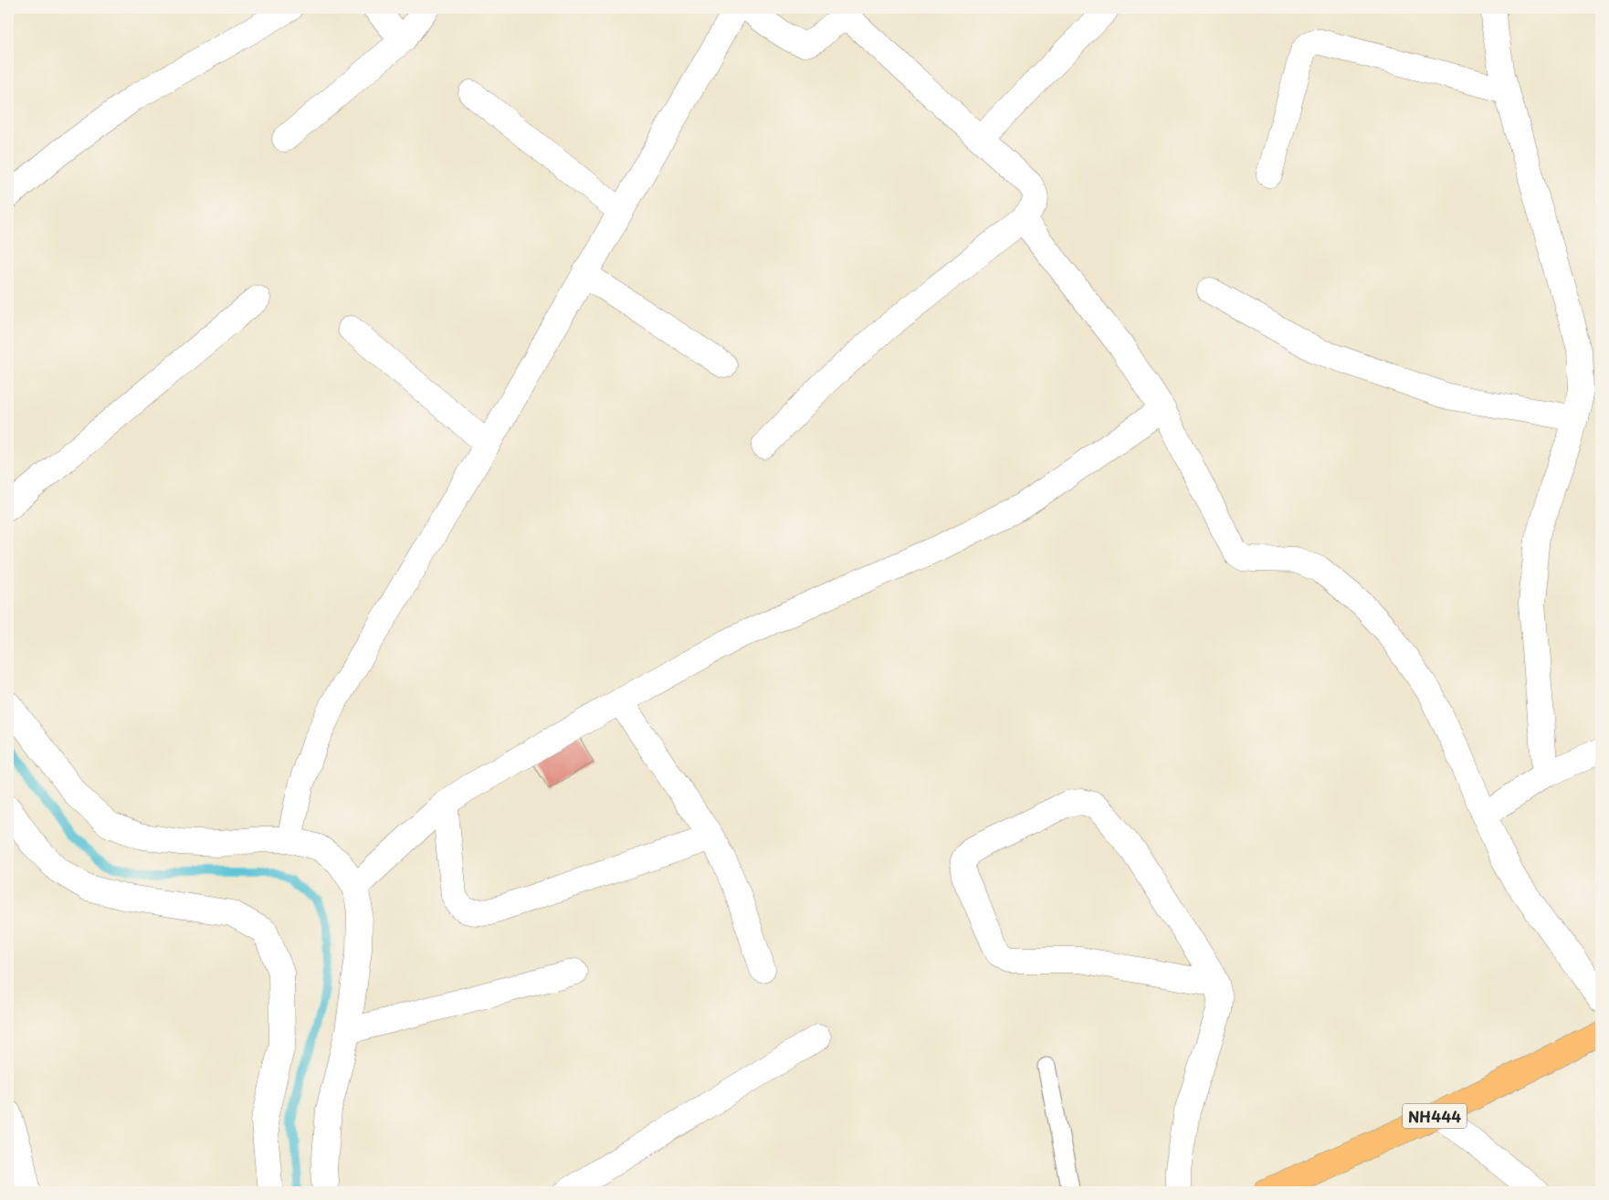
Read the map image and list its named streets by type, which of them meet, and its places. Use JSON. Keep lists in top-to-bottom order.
{
  "streets": {
    "highway": ["NH444"]
  }
}
